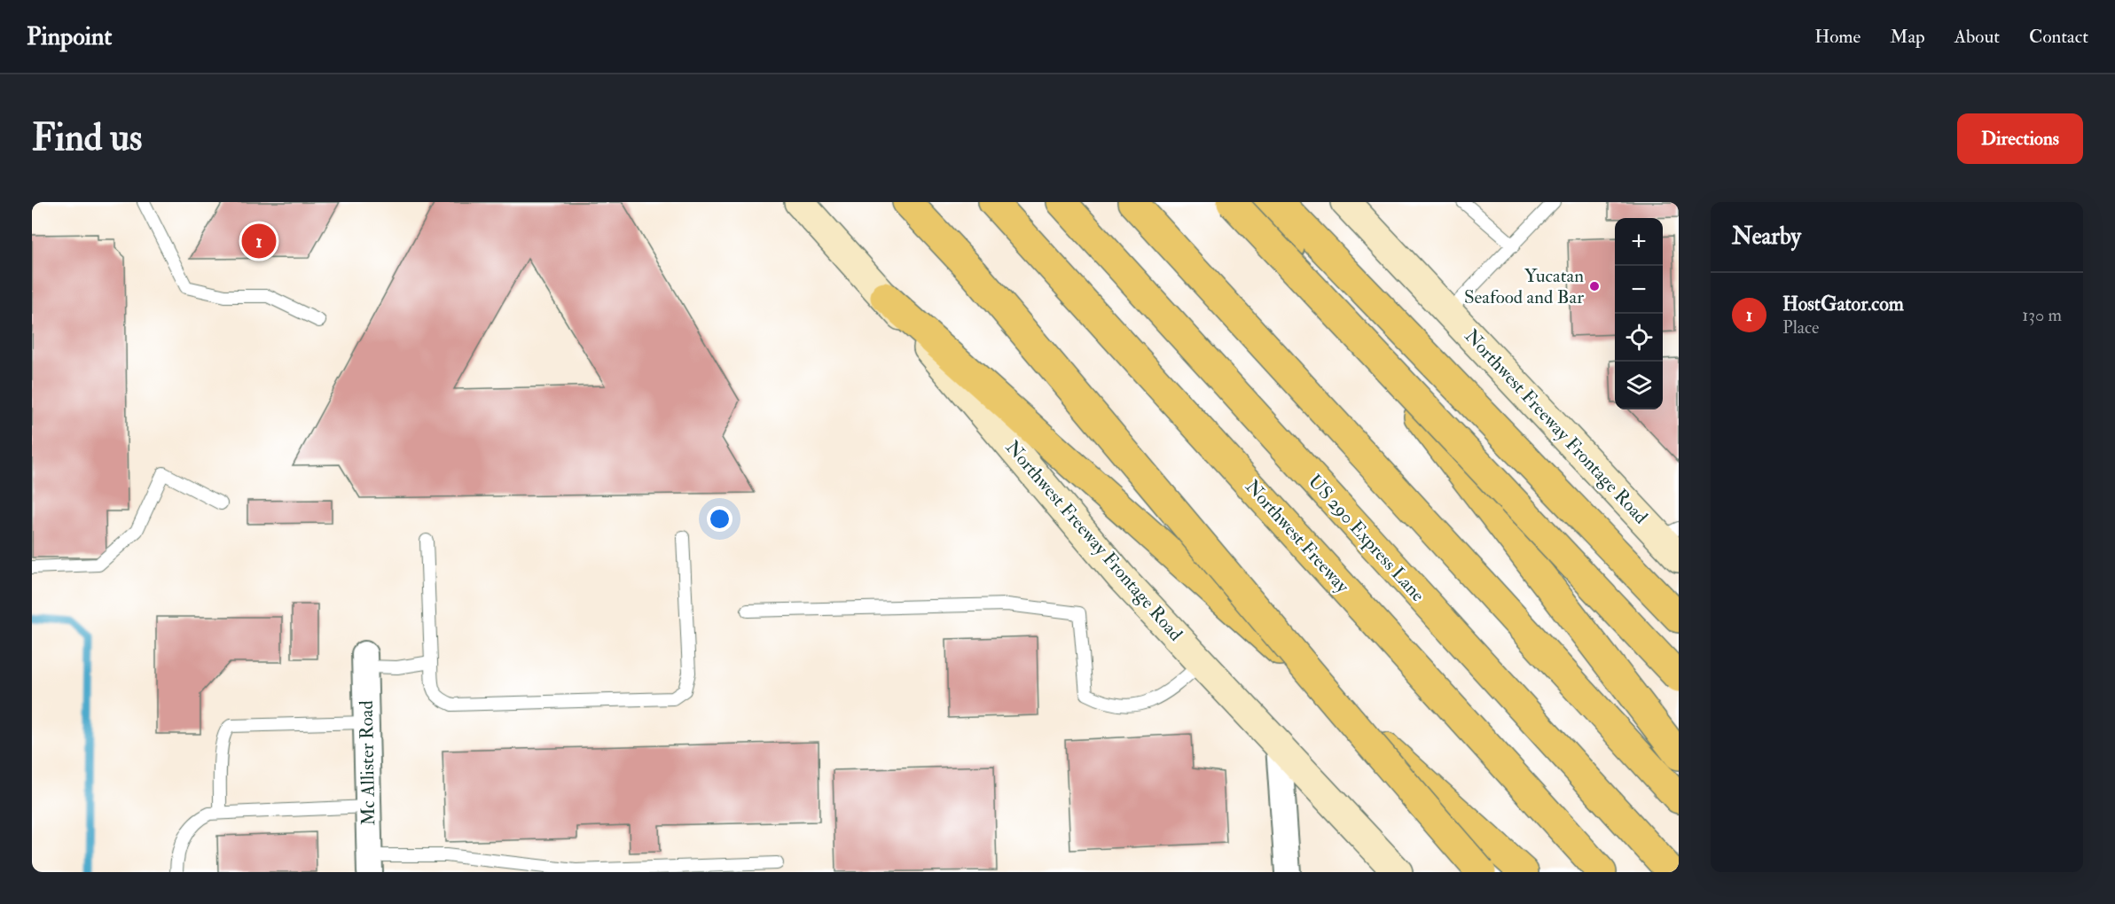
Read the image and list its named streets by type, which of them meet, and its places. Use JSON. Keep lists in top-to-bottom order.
{
  "streets": {
    "highway": ["Northwest Freeway", "US 290 Express Lane"],
    "main road": ["Northwest Freeway Frontage Road"],
    "street": ["Mc Allister Road"]
  },
  "places": ["Yucatan Seafood and Bar"],
  "page": {
    "header": "Pinpoint",
    "nav": [
      "Home",
      "Map",
      "About",
      "Contact"
    ],
    "buttons": "Directions",
    "title": "Find us",
    "heading": "Nearby",
    "map_buttons": ["+", "−"],
    "pins": "1",
    "list": [
      {
        "mark": "1",
        "name": "HostGator.com",
        "note": "Place",
        "value": "130 m"
      }
    ]
  }
}
